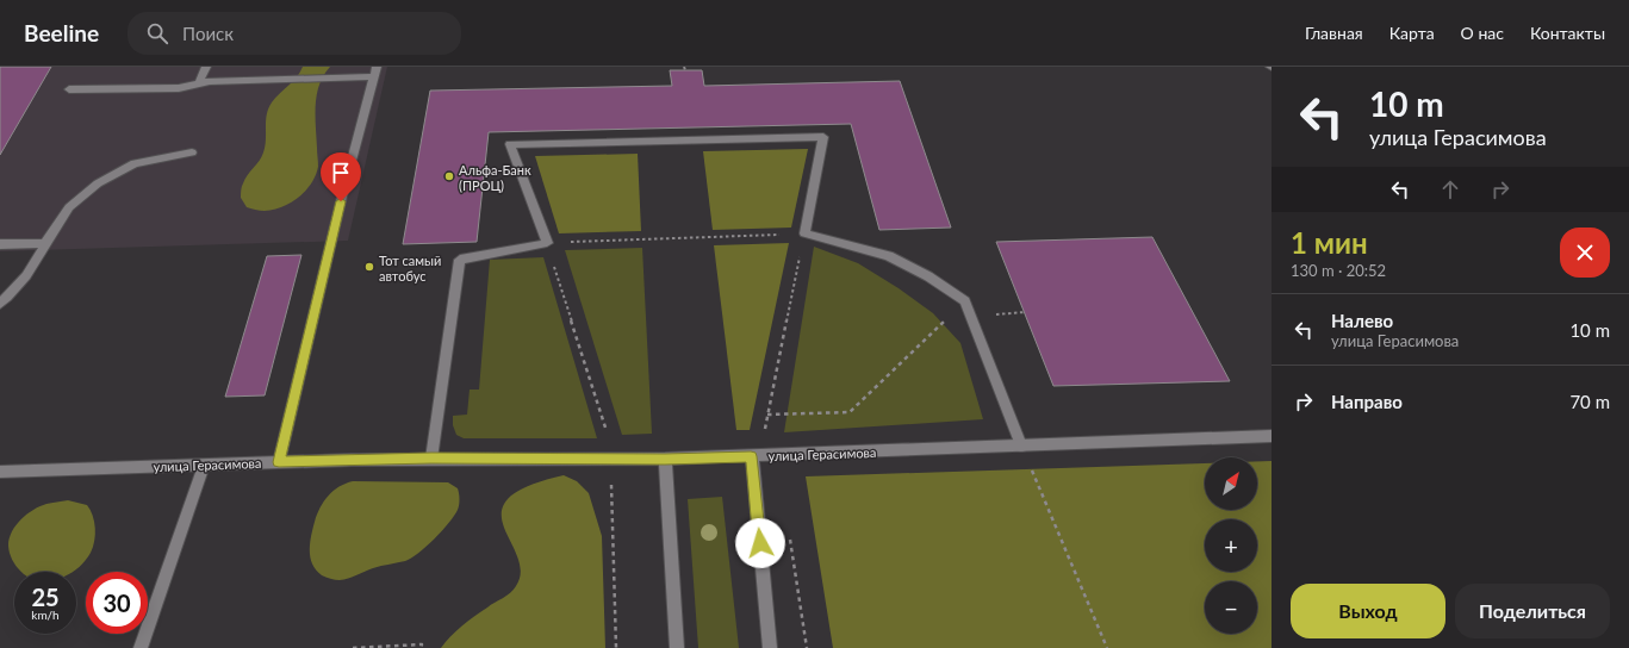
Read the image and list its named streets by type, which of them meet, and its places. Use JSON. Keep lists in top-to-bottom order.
{
  "streets": {
    "street": ["улица Герасимова"]
  },
  "places": ["Альфа-Банк (ПРОЦ)", "Тот самый автобус"],
  "north": "top right",
  "page": {
    "header": "Beeline",
    "search": "Поиск",
    "nav": [
      "Главная",
      "Карта",
      "О нас",
      "Контакты"
    ],
    "turn": ["10 m", "улица Герасимова"],
    "heading": ["1 мин", "130 m · 20:52"],
    "list": [
      {
        "name": "Налево",
        "note": "улица Герасимова",
        "value": "10 m"
      },
      {
        "name": "Направо",
        "value": "70 m"
      }
    ],
    "map_buttons": ["+", "−"],
    "speed": "25 km/h",
    "limit": "30",
    "buttons": ["Выход", "Поделиться"]
  }
}
